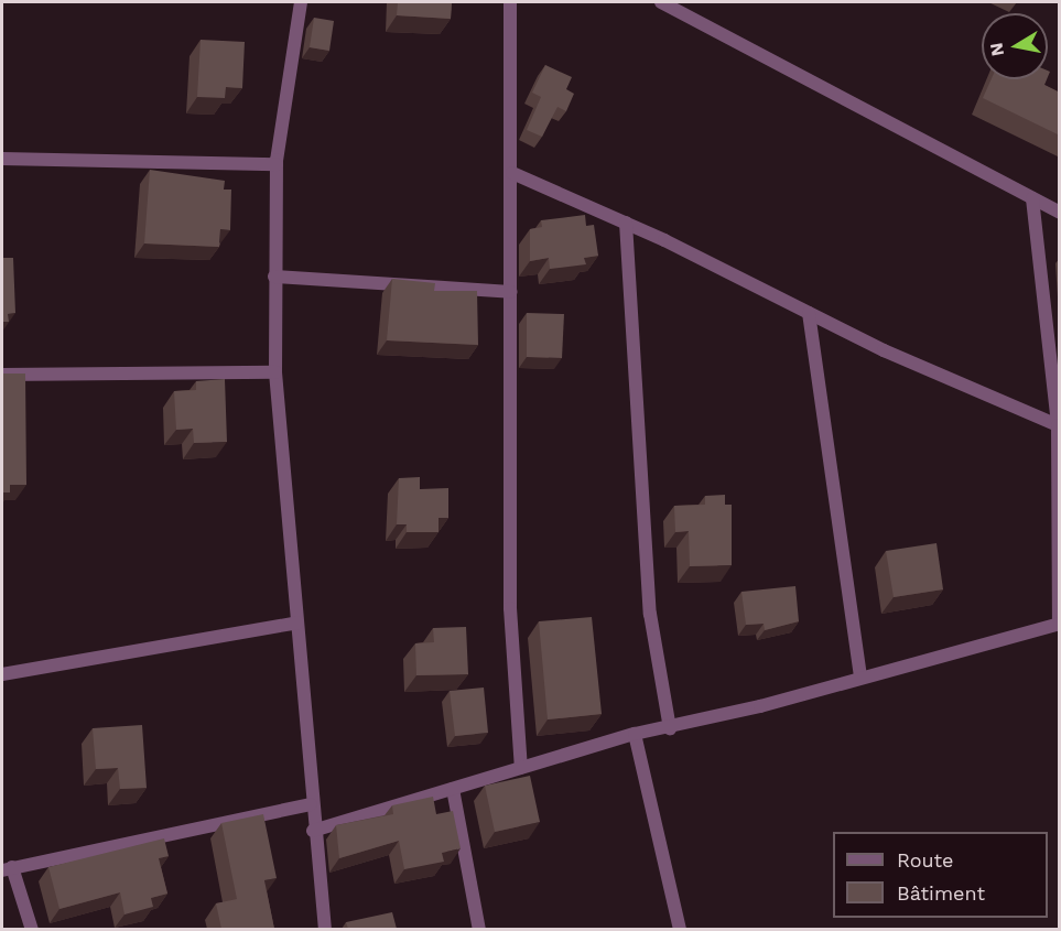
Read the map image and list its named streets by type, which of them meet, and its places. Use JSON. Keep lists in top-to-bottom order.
{
  "legend": ["Route", "Bâtiment"],
  "north": "left"
}
